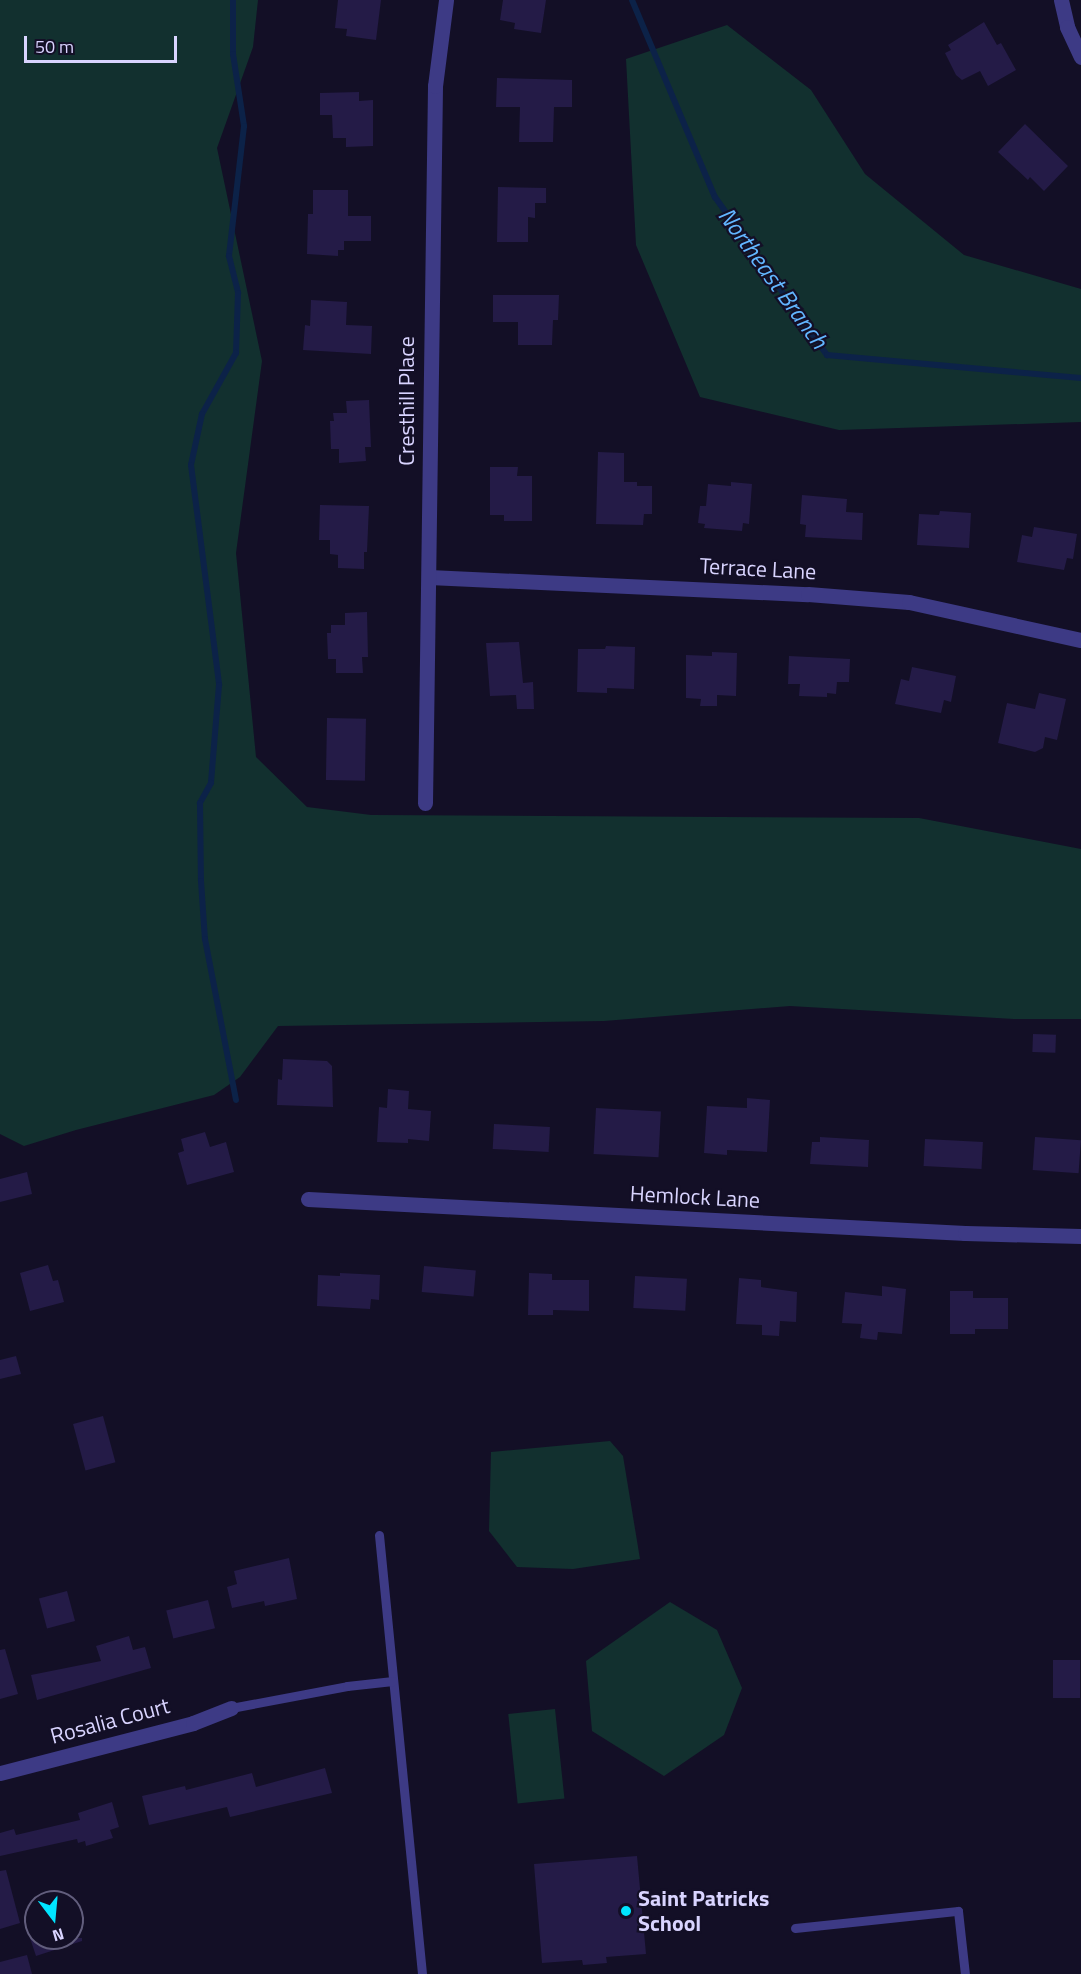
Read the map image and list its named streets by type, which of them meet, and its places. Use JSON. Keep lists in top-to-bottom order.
{
  "streets": {
    "street": [
      "Cresthill Place",
      "Terrace Lane",
      "Hemlock Lane",
      "Rosalia Court"
    ]
  },
  "crossings": [
    ["Cresthill Place", "Terrace Lane"]
  ],
  "water": ["Northeast Branch"],
  "places": ["Saint Patricks School"],
  "scale_bar": "50 m",
  "north": "bottom"
}
